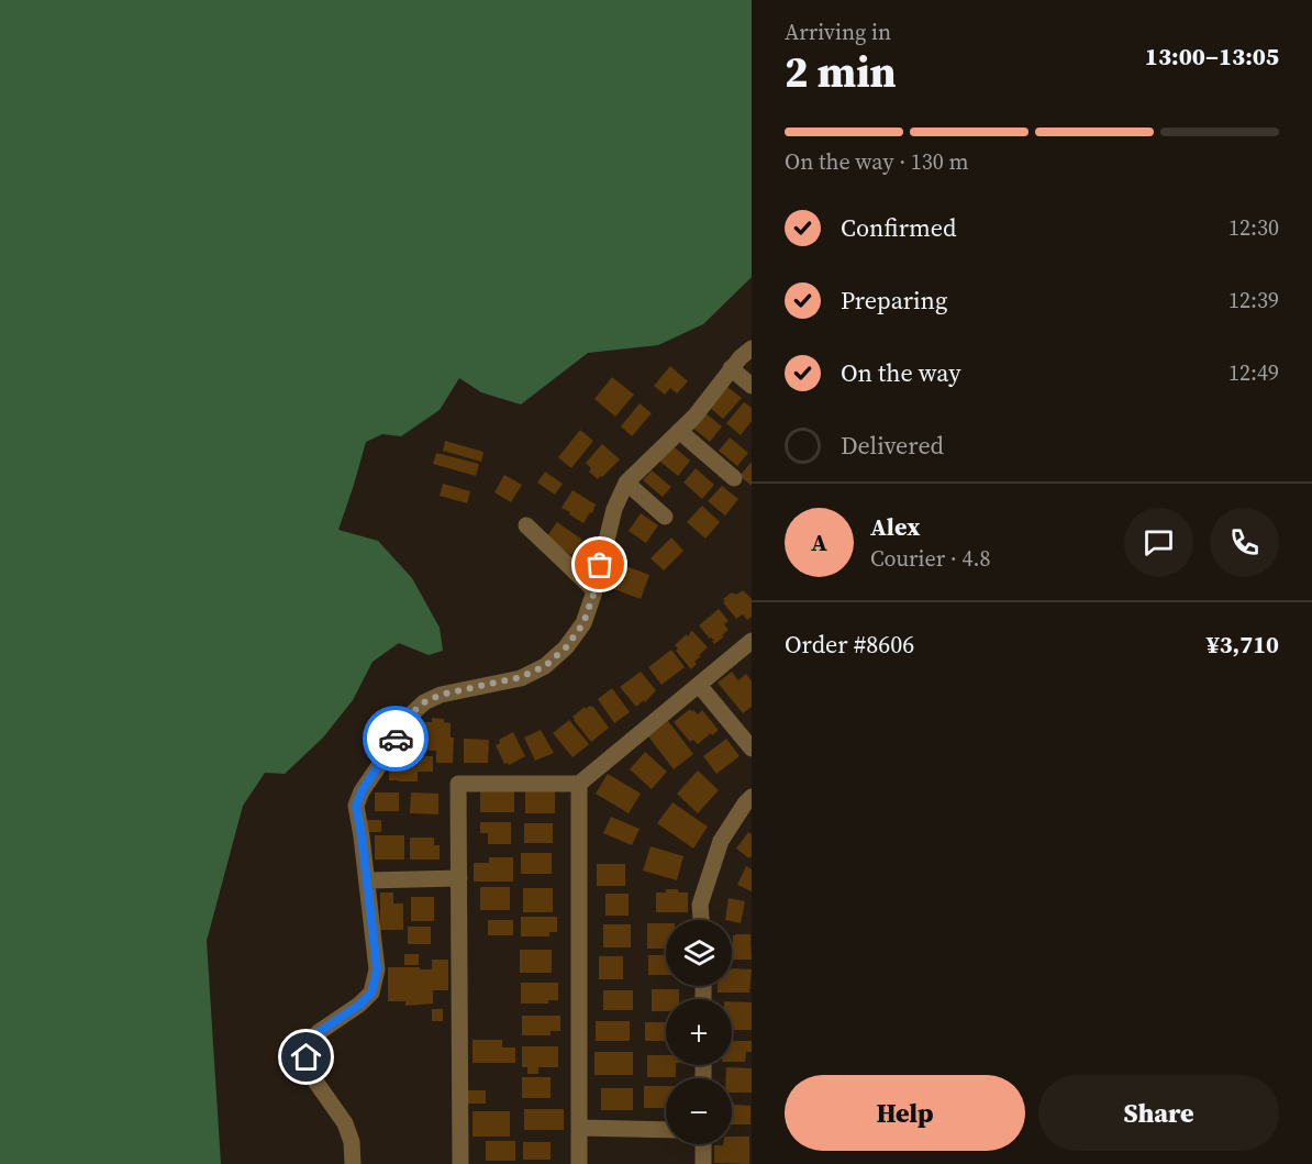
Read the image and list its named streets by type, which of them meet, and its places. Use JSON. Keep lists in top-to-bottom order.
{
  "page": {
    "heading": ["2 min", "Arriving in", "13:00–13:05"],
    "panel": [
      "Alex",
      "Courier · 4.8",
      "Order #8606",
      "¥3,710"
    ],
    "bar": "On the way · 130 m",
    "list": [
      ["Confirmed", "12:30"],
      ["Preparing", "12:39"],
      ["On the way", "12:49"],
      "Delivered"
    ],
    "round": "A",
    "map_buttons": ["+", "−"],
    "buttons": ["Help", "Share"]
  }
}
